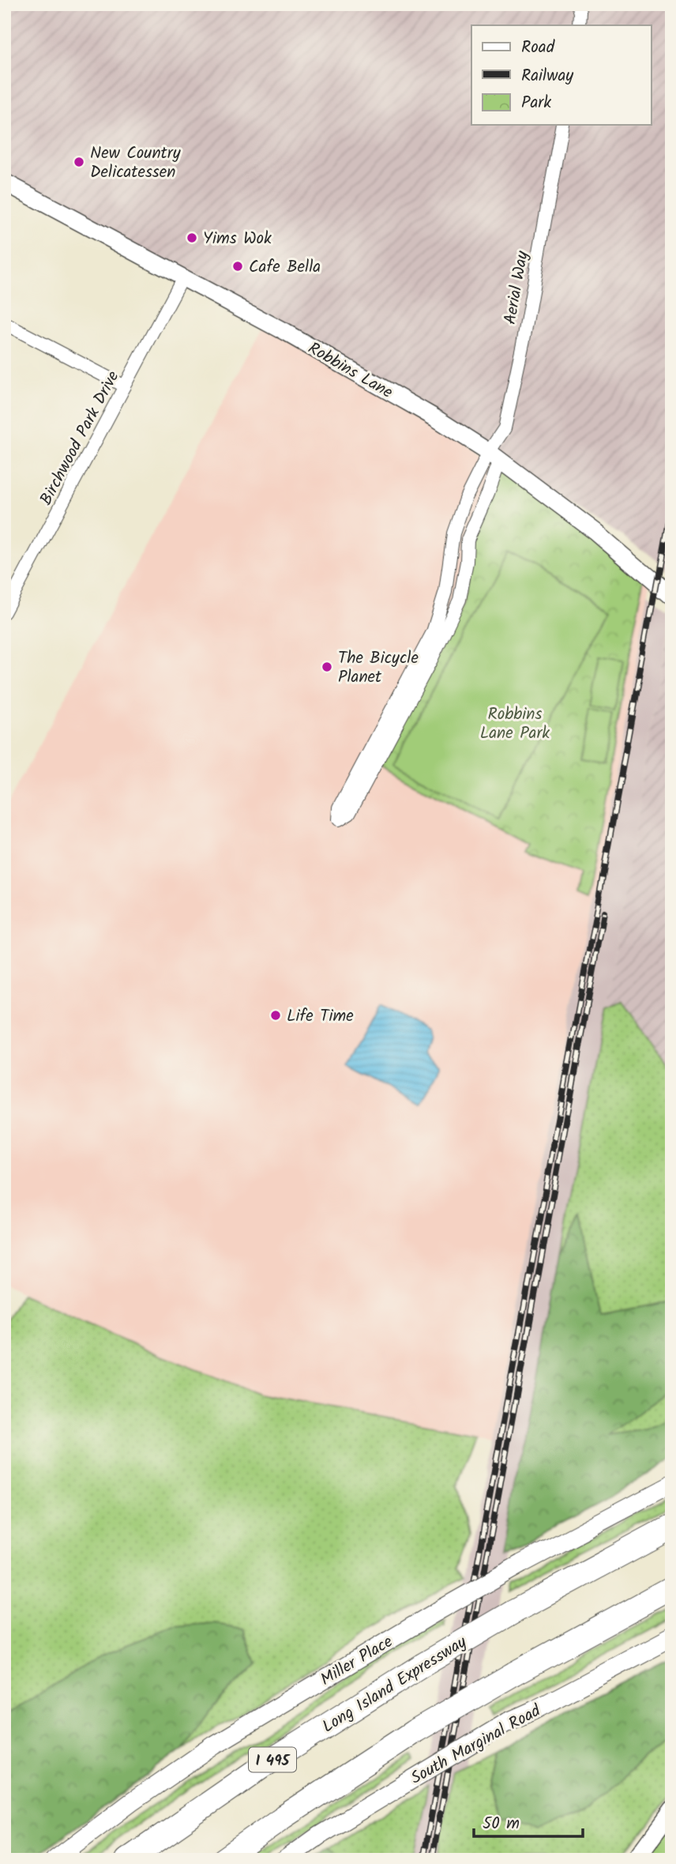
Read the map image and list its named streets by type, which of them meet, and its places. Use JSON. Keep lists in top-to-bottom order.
{
  "streets": {
    "highway": ["Long Island Expressway", "I 495"],
    "main road": ["Miller Place", "South Marginal Road"],
    "street": ["Aerial Way", "Robbins Lane", "Birchwood Park Drive"]
  },
  "crossings": [
    ["Aerial Way", "Robbins Lane"],
    ["Robbins Lane", "Birchwood Park Drive"]
  ],
  "parks": ["Robbins Lane Park"],
  "places": [
    "New Country Delicatessen",
    "Yims Wok",
    "Cafe Bella",
    "The Bicycle Planet",
    "Life Time"
  ],
  "legend": ["Road", "Railway", "Park"],
  "scale_bar": "50 m"
}
